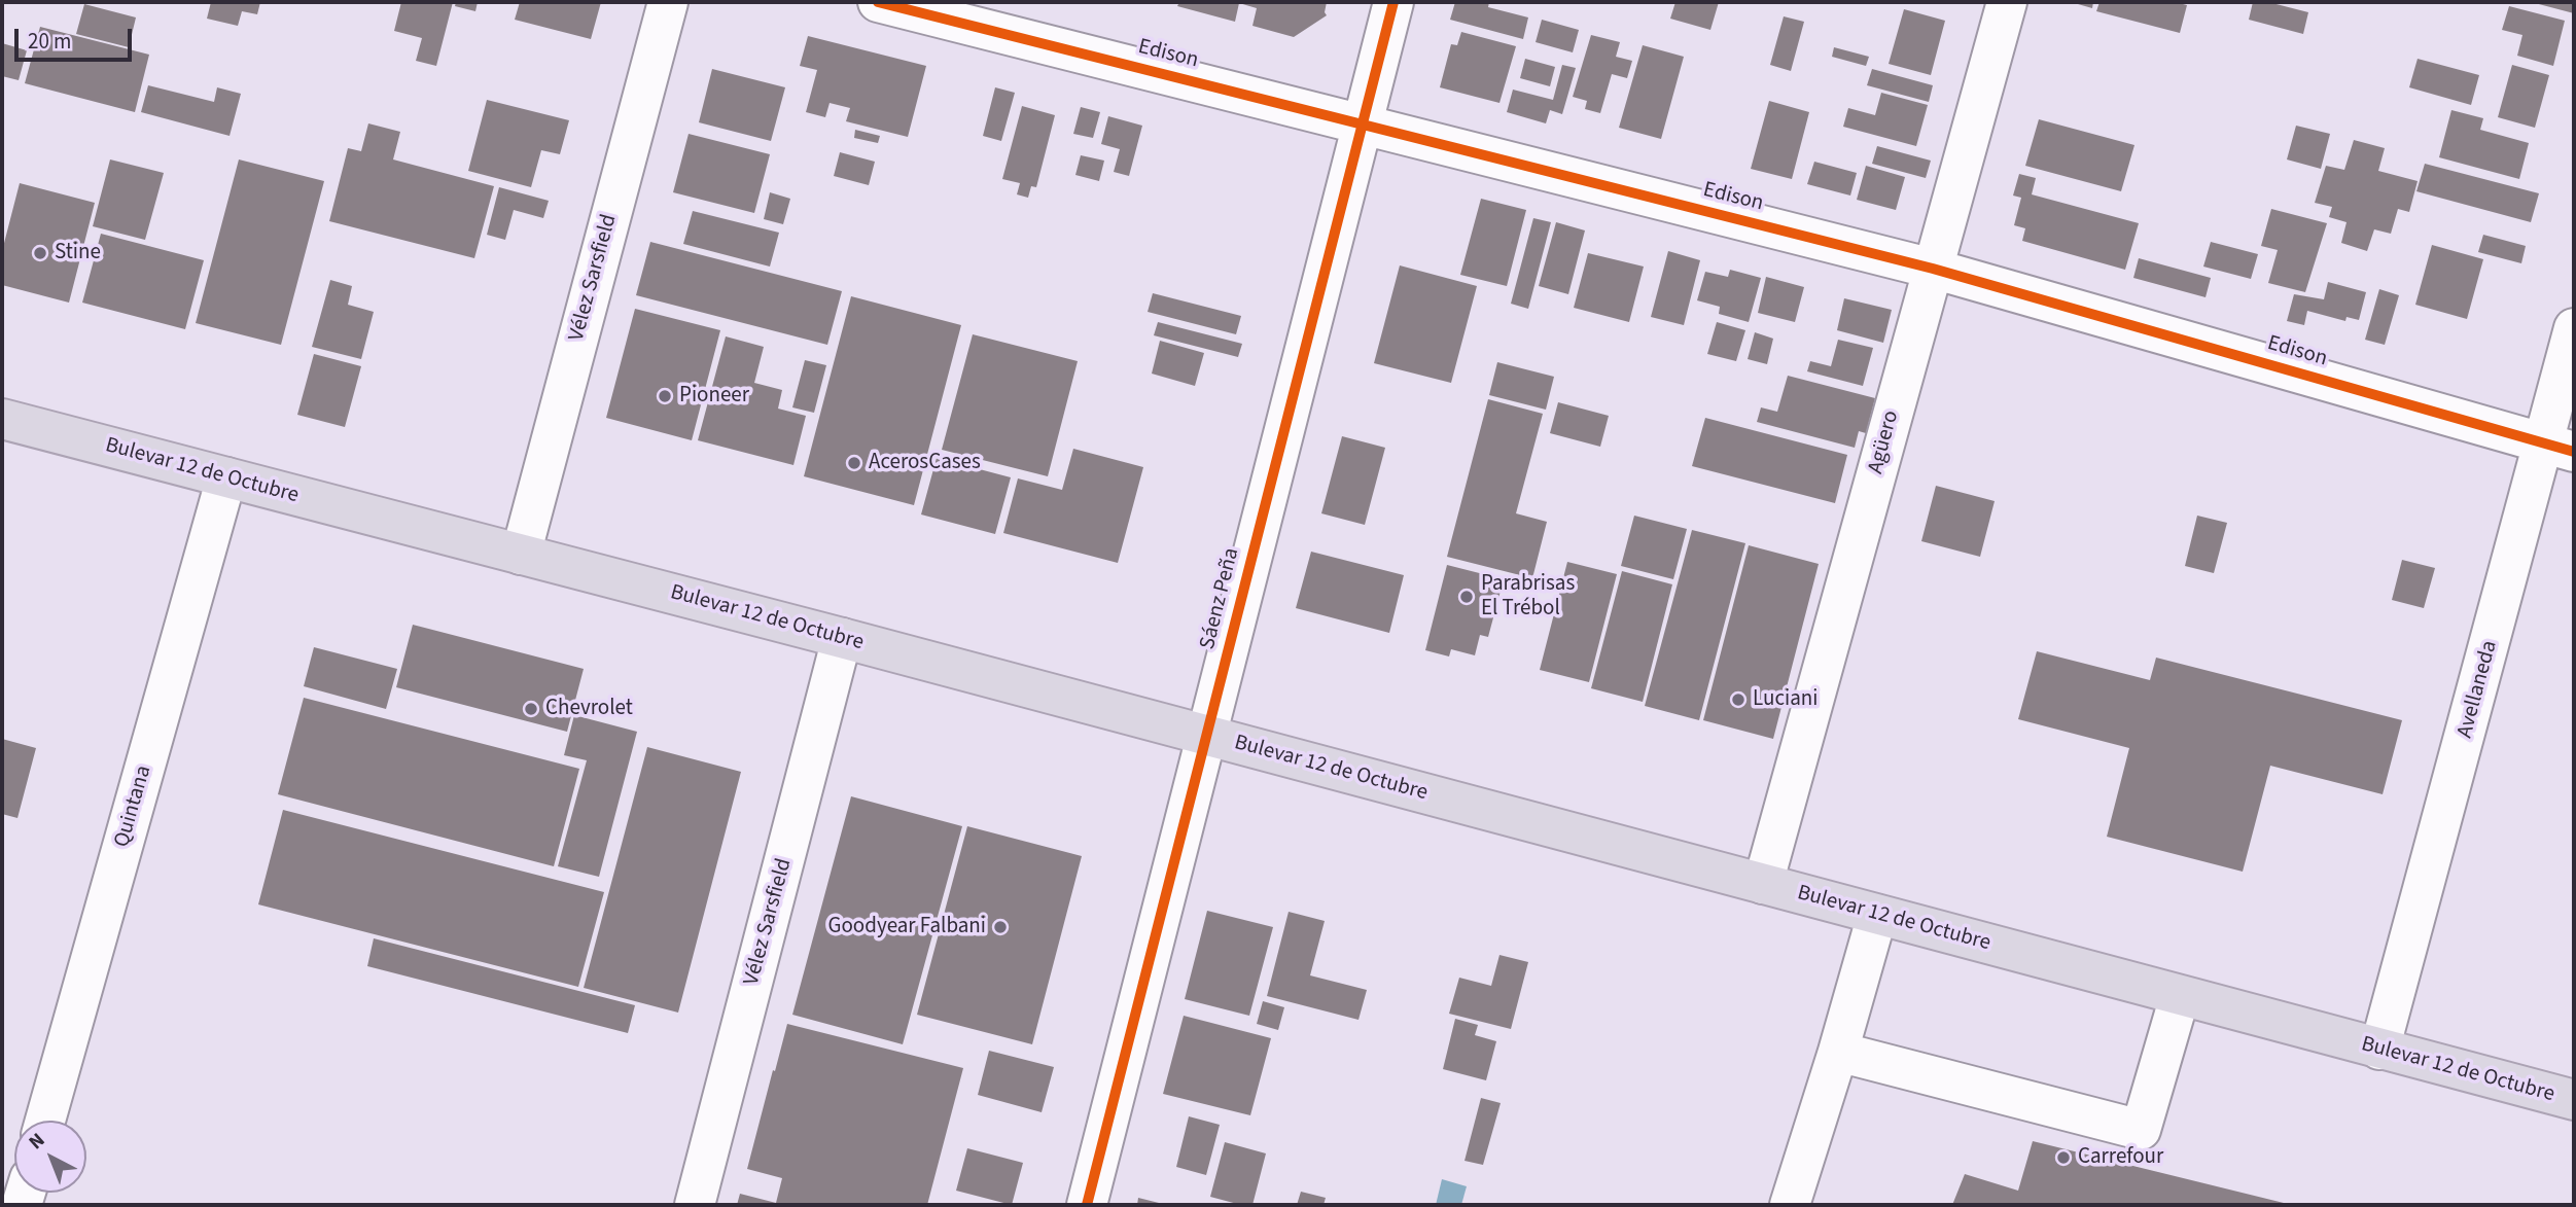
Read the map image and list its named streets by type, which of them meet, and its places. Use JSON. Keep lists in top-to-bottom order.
{
  "streets": {
    "highway": ["Bulevar 12 de Octubre"],
    "street": [
      "Edison",
      "Vélez Sarsfield",
      "Agüero",
      "Sáenz Peña",
      "Avellaneda",
      "Quintana"
    ]
  },
  "crossings": [
    ["Edison", "Agüero"],
    ["Edison", "Sáenz Peña"],
    ["Edison", "Avellaneda"],
    ["Vélez Sarsfield", "Bulevar 12 de Octubre"],
    ["Agüero", "Bulevar 12 de Octubre"],
    ["Bulevar 12 de Octubre", "Sáenz Peña"],
    ["Bulevar 12 de Octubre", "Avellaneda"],
    ["Bulevar 12 de Octubre", "Quintana"]
  ],
  "places": [
    "Stine",
    "Pioneer",
    "AcerosCases",
    "Parabrisas El Trébol",
    "Luciani",
    "Chevrolet",
    "Goodyear Falbani",
    "Carrefour"
  ],
  "scale_bar": "20 m",
  "north": "top left"
}
